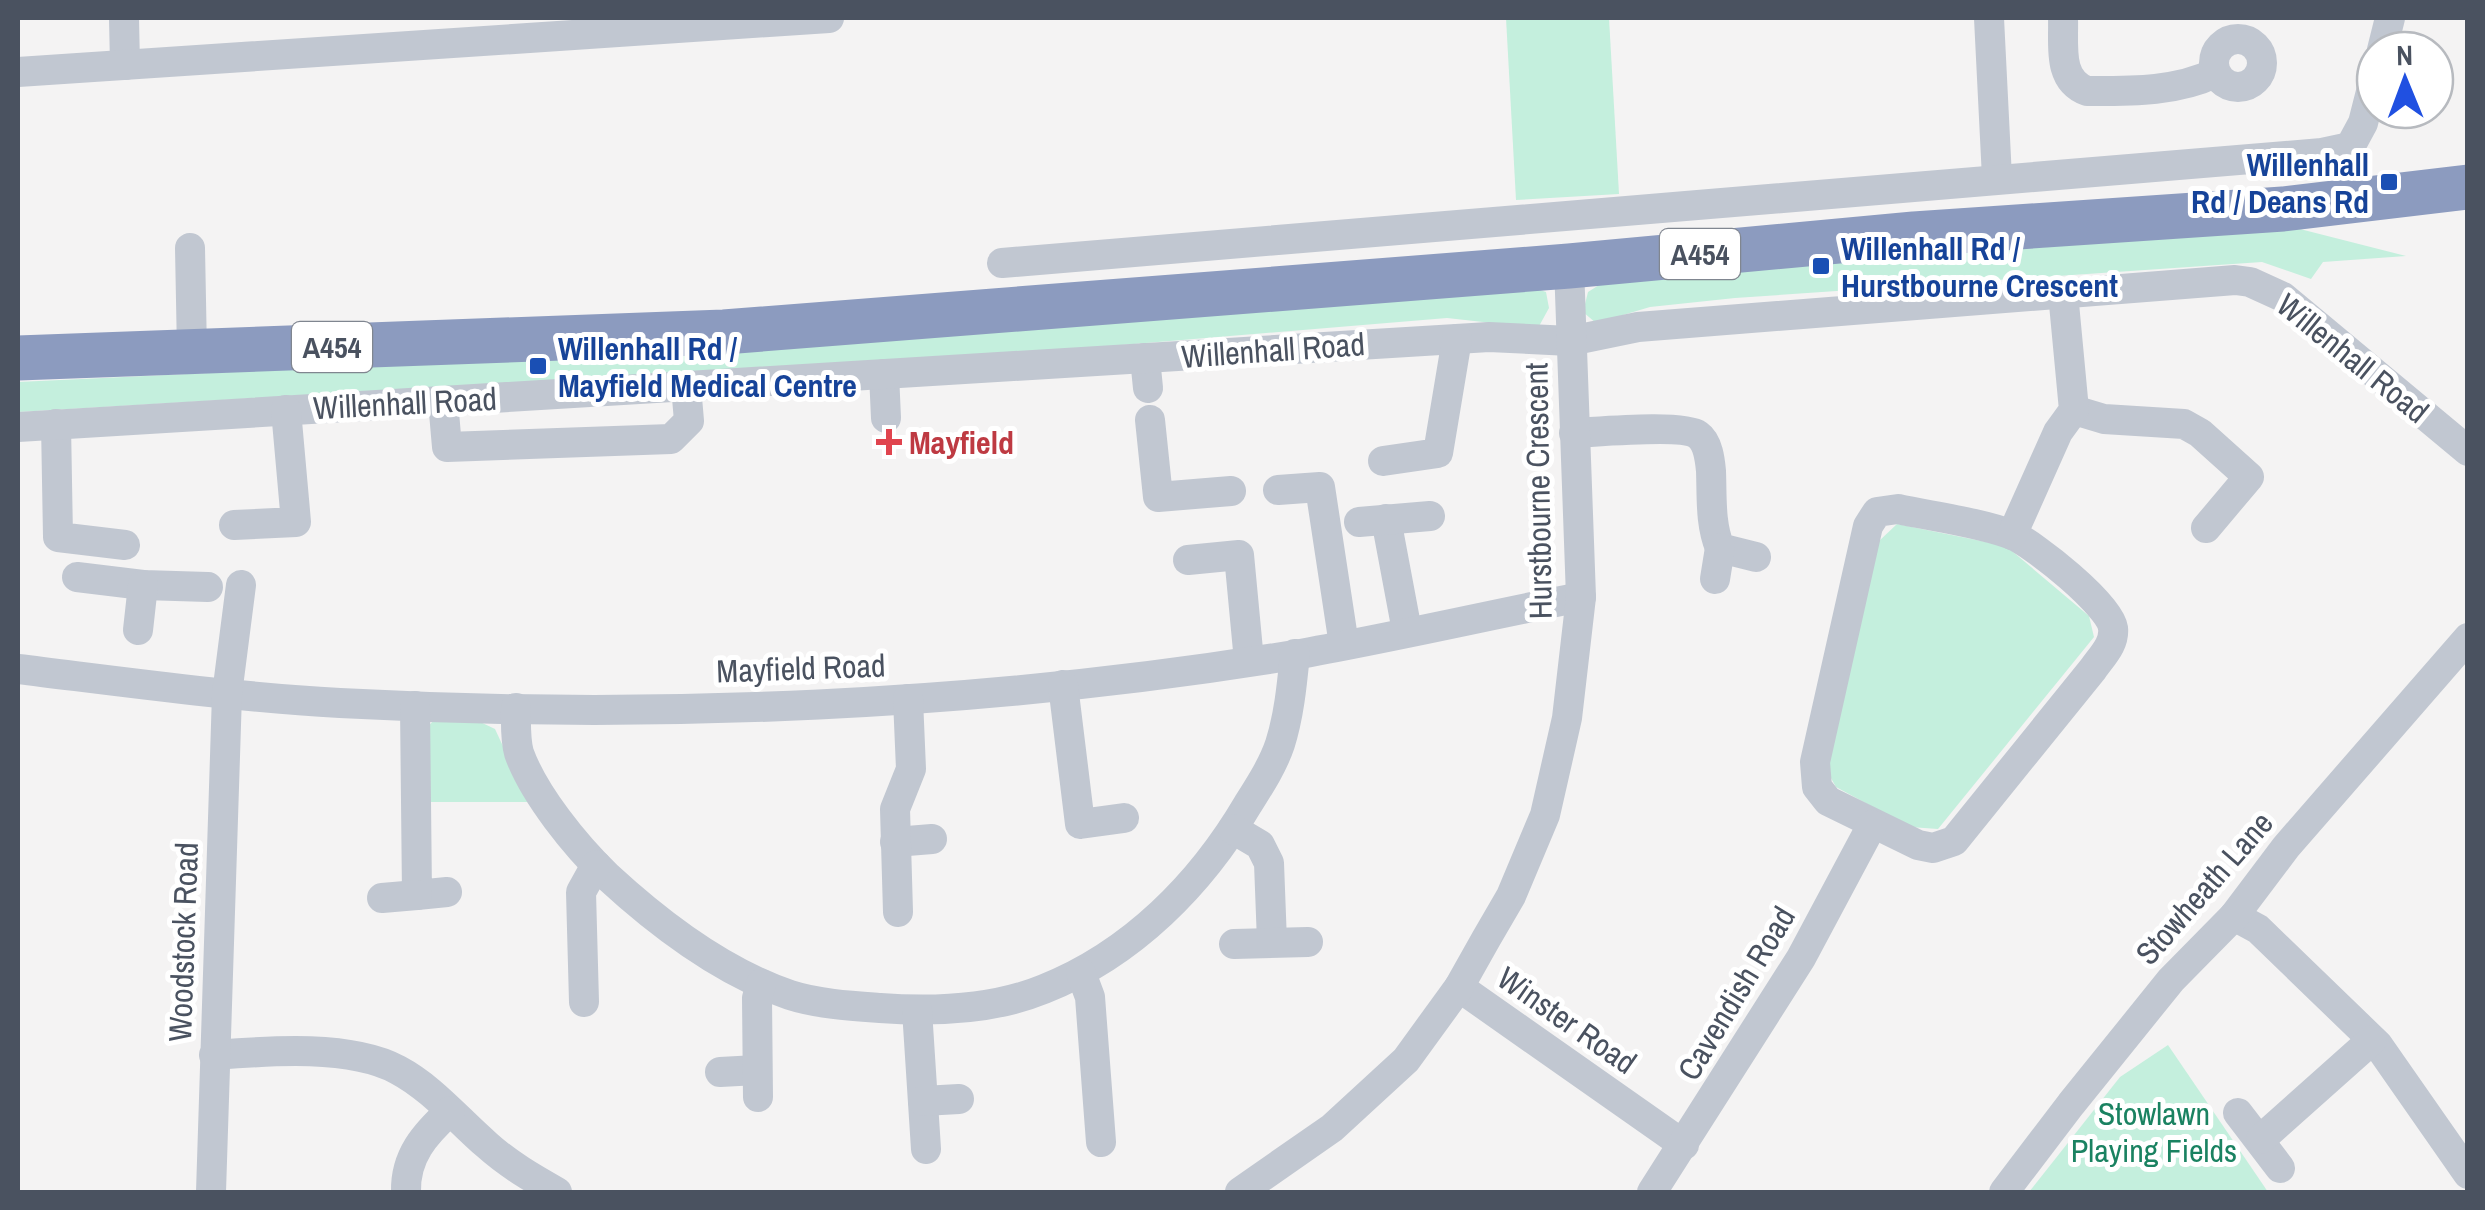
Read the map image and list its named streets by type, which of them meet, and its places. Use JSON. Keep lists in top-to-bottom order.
{
  "streets": {
    "highway": ["A454", "Willenhall Road"],
    "street": [
      "Hurstbourne Crescent",
      "Mayfield Road",
      "Stowheath Lane",
      "Woodstock Road",
      "Cavendish Road",
      "Winster Road"
    ]
  },
  "crossings": [
    ["Willenhall Road", "Hurstbourne Crescent"],
    ["Hurstbourne Crescent", "Mayfield Road"],
    ["Hurstbourne Crescent", "Winster Road"],
    ["Mayfield Road", "Woodstock Road"],
    ["Cavendish Road", "Winster Road"]
  ],
  "parks": ["Stowlawn Playing Fields"],
  "places": {
    "transit": ["Willenhall Rd / Deans Rd", "Willenhall Rd / Hurstbourne Crescent", "Willenhall Rd / Mayfield Medical Centre"],
    "health": ["Mayfield"]
  },
  "north": "top"
}
